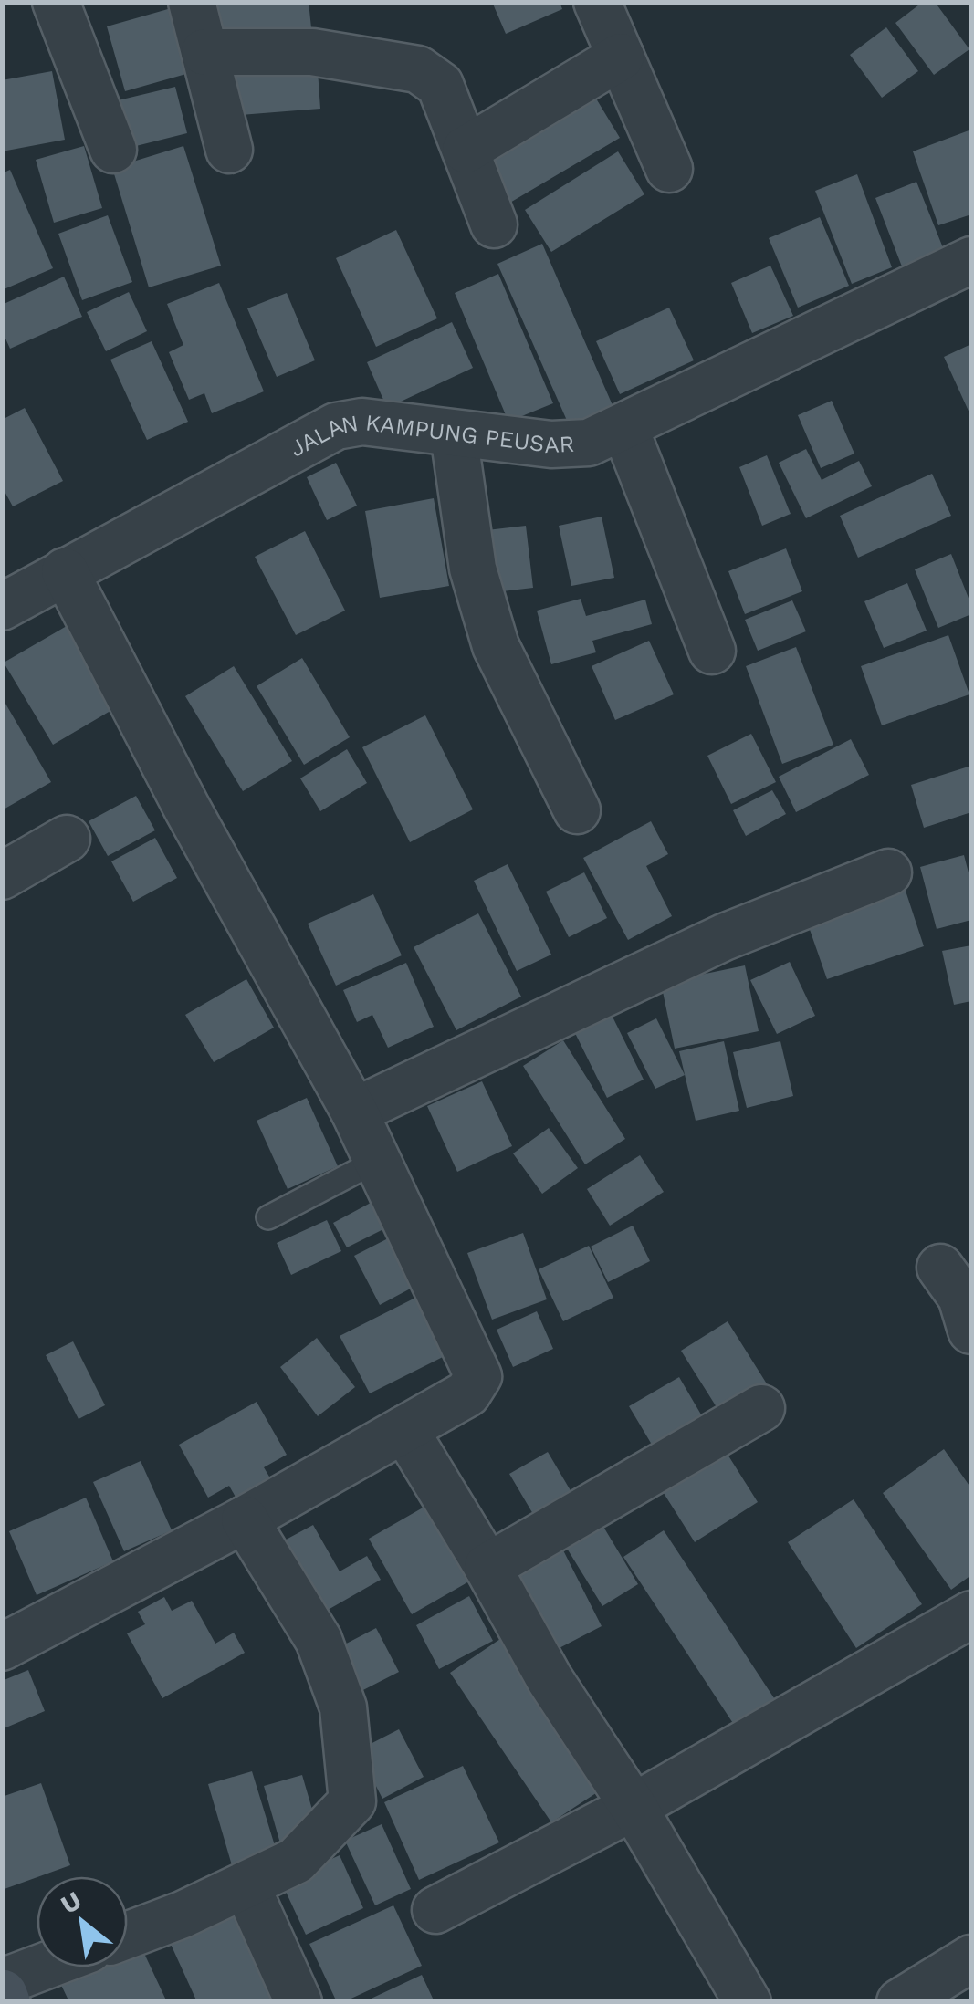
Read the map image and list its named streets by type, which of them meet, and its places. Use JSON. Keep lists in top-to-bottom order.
{
  "streets": {
    "street": ["JALAN KAMPUNG PEUSAR"]
  },
  "north": "top left"
}
